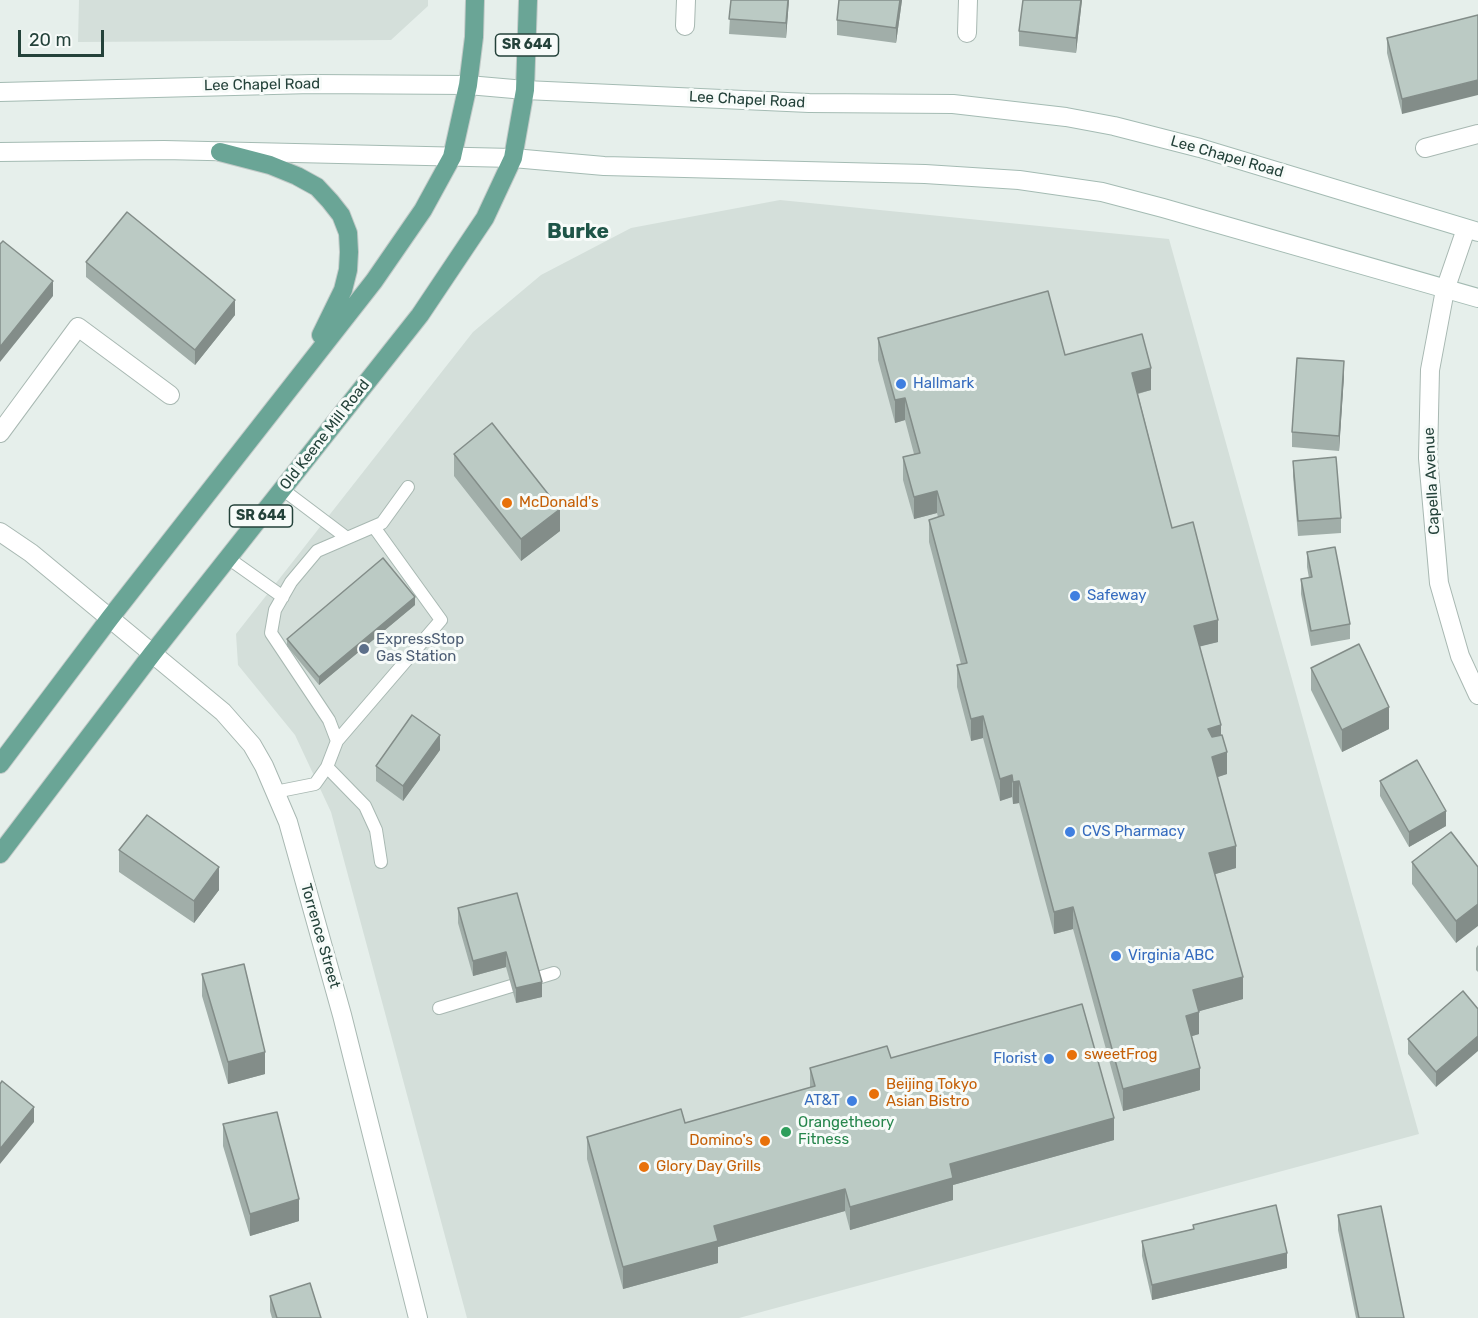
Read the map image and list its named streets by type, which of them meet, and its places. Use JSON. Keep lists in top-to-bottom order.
{
  "streets": {
    "main road": [
      "SR 644",
      "Lee Chapel Road",
      "Old Keene Mill Road",
      "Capella Avenue",
      "Torrence Street"
    ]
  },
  "crossings": [
    ["SR 644", "Lee Chapel Road"],
    ["SR 644", "Torrence Street"],
    ["Lee Chapel Road", "Old Keene Mill Road"],
    ["Lee Chapel Road", "Capella Avenue"],
    ["Old Keene Mill Road", "Torrence Street"]
  ],
  "districts": ["Burke"],
  "places": [
    "Hallmark",
    "McDonald's",
    "Safeway",
    "ExpressStop Gas Station",
    "CVS Pharmacy",
    "Virginia ABC",
    "sweetFrog",
    "Florist",
    "Beijing Tokyo Asian Bistro",
    "AT&T",
    "Orangetheory Fitness",
    "Domino's",
    "Glory Day Grills"
  ],
  "scale_bar": "20 m"
}
